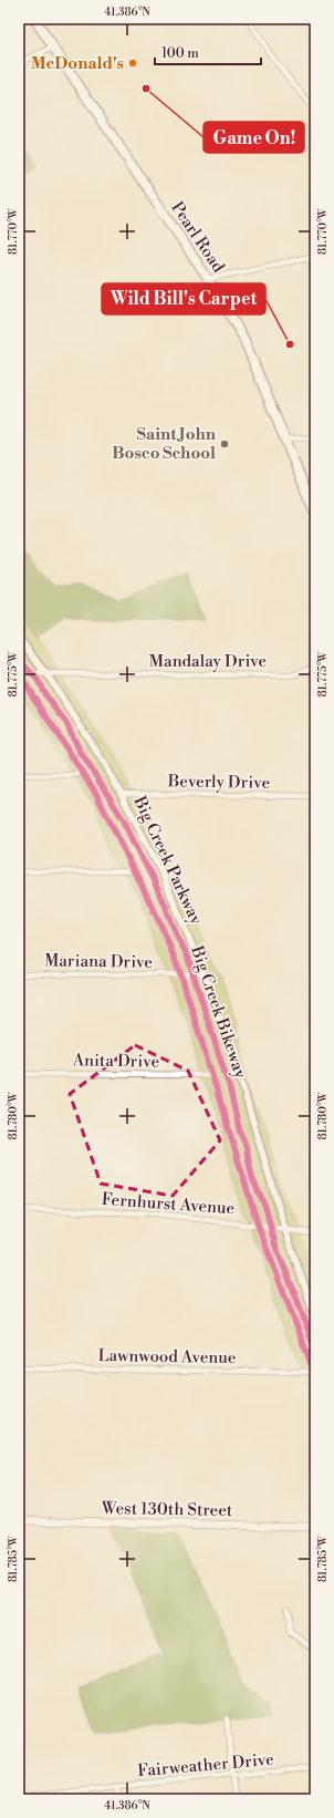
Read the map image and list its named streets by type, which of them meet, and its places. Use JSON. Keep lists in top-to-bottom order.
{
  "streets": {
    "main road": ["Pearl Road", "West 130th Street"],
    "street": [
      "Mandalay Drive",
      "Beverly Drive",
      "Big Creek Parkway",
      "Mariana Drive",
      "Anita Drive",
      "Fernhurst Avenue",
      "Lawnwood Avenue",
      "Fairweather Drive"
    ],
    "cycle path": ["Big Creek Bikeway"]
  },
  "crossings": [
    ["Mandalay Drive", "Big Creek Parkway"],
    ["Beverly Drive", "Big Creek Parkway"],
    ["Big Creek Parkway", "Mariana Drive"],
    ["Big Creek Parkway", "Anita Drive"],
    ["Big Creek Parkway", "Fernhurst Avenue"],
    ["Big Creek Parkway", "Lawnwood Avenue"]
  ],
  "places": [
    "McDonald's",
    "Game On!",
    "Wild Bill's Carpet",
    "Saint John Bosco School"
  ],
  "scale_bar": "100 m",
  "coordinates": [
    "41.386°N",
    "81.770°W",
    "81.775°W",
    "81.780°W",
    "81.785°W"
  ]
}
